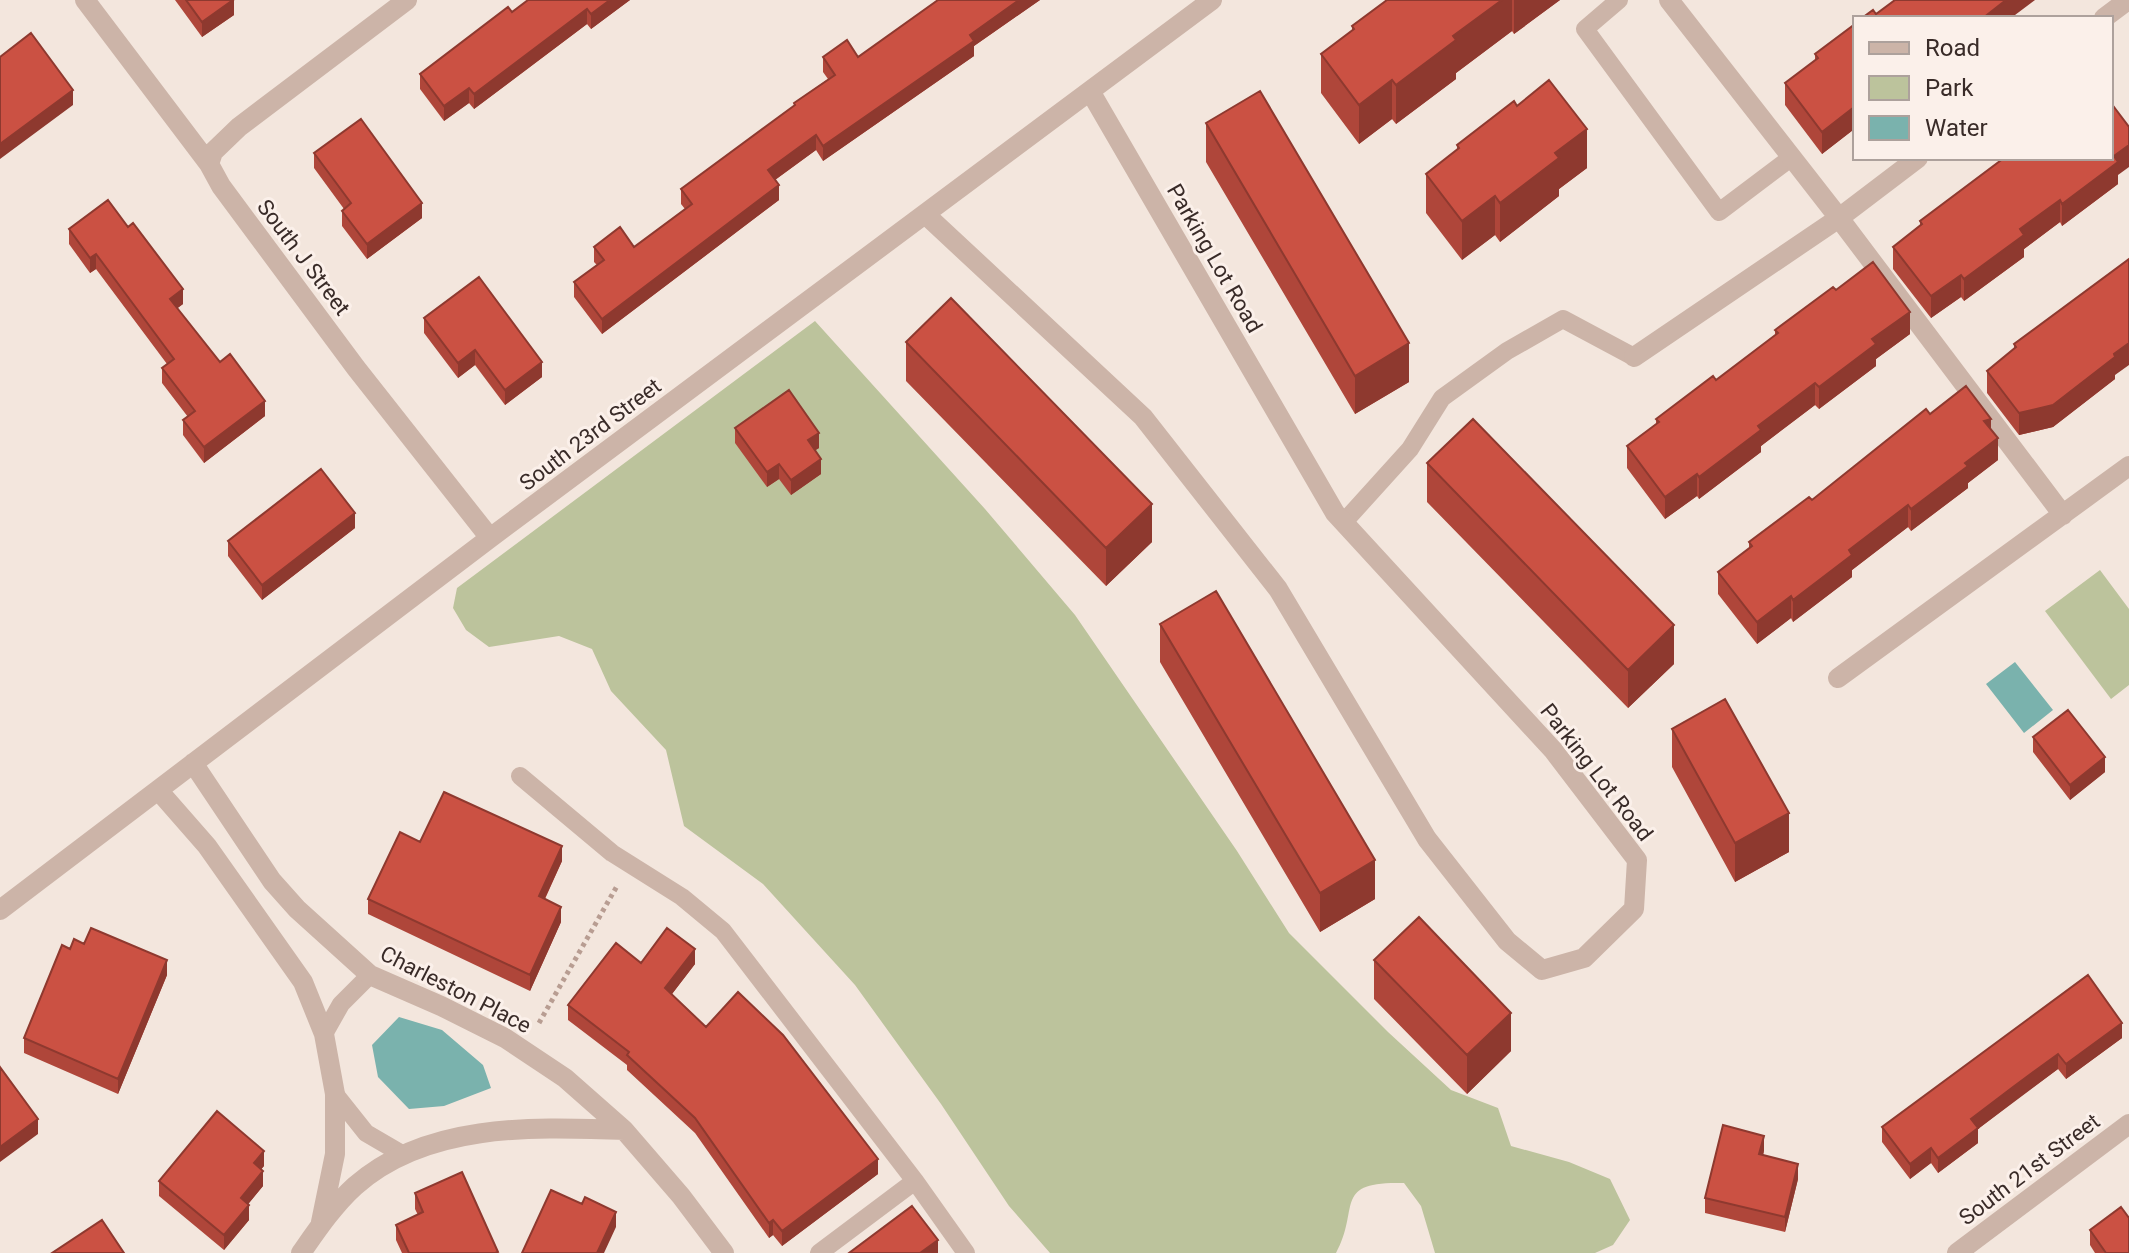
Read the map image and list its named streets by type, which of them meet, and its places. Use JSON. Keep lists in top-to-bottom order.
{
  "streets": {
    "street": [
      "South J Street",
      "Parking Lot Road",
      "South 23rd Street",
      "Charleston Place",
      "South 21st Street"
    ]
  },
  "crossings": [
    ["South J Street", "South 23rd Street"],
    ["Parking Lot Road", "South 23rd Street"],
    ["South 23rd Street", "Charleston Place"]
  ],
  "legend": ["Road", "Park", "Water"]
}
